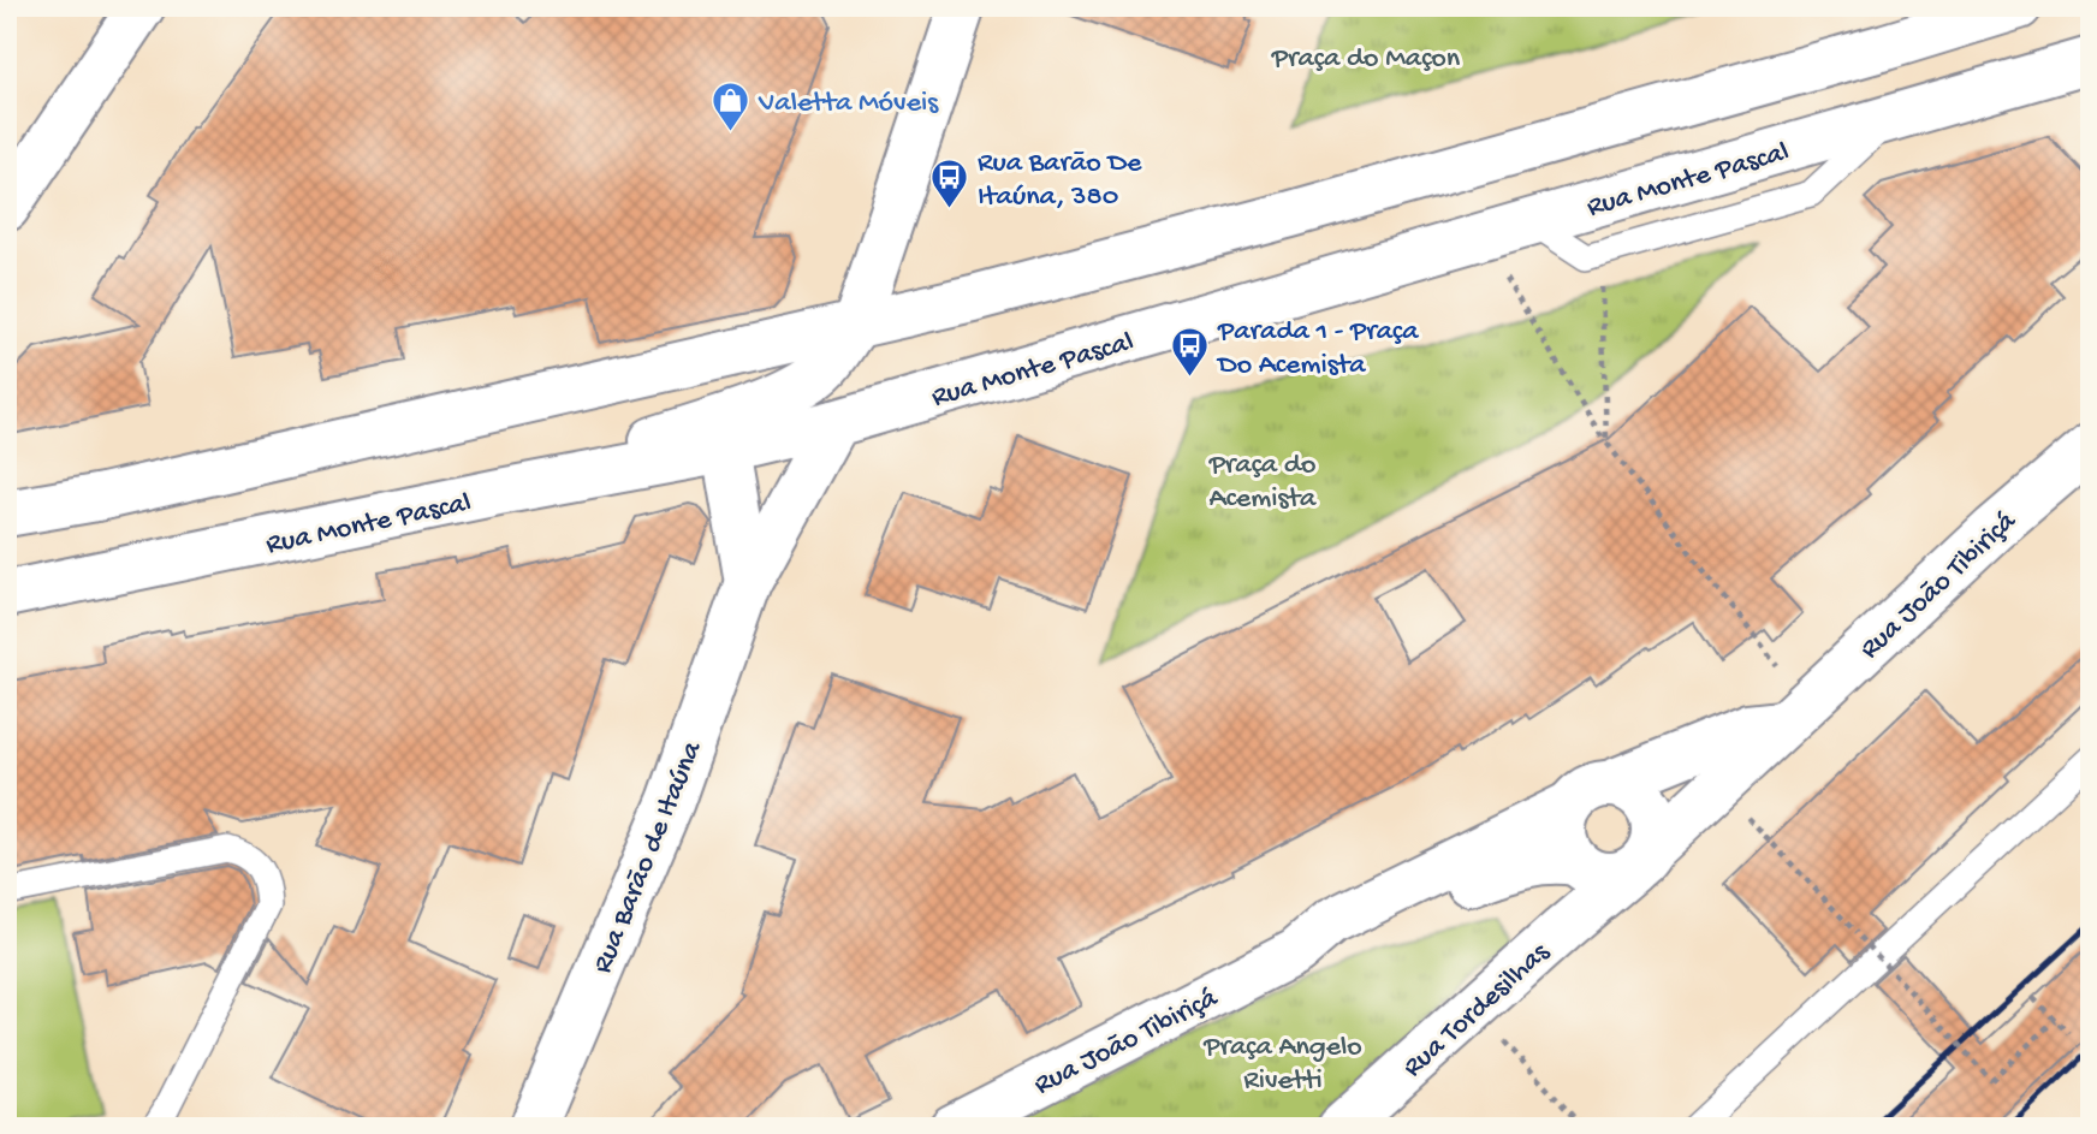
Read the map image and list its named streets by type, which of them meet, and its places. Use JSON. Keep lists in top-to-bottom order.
{
  "streets": {
    "main road": [
      "Rua Monte Pascal",
      "Rua João Tibiriçá",
      "Rua Barão de Itaúna",
      "Rua Tordesilhas"
    ]
  },
  "crossings": [
    ["Rua Monte Pascal", "Rua Barão de Itaúna"],
    ["Rua João Tibiriçá", "Rua Tordesilhas"]
  ],
  "parks": ["Praça do Maçon", "Praça do Acemista", "Praça Angelo Rivetti"],
  "places": {
    "shop": ["Valetta Móveis"],
    "bus stop": ["Rua Barão De Itaúna, 380", "Parada 1 - Praça Do Acemista"]
  }
}
